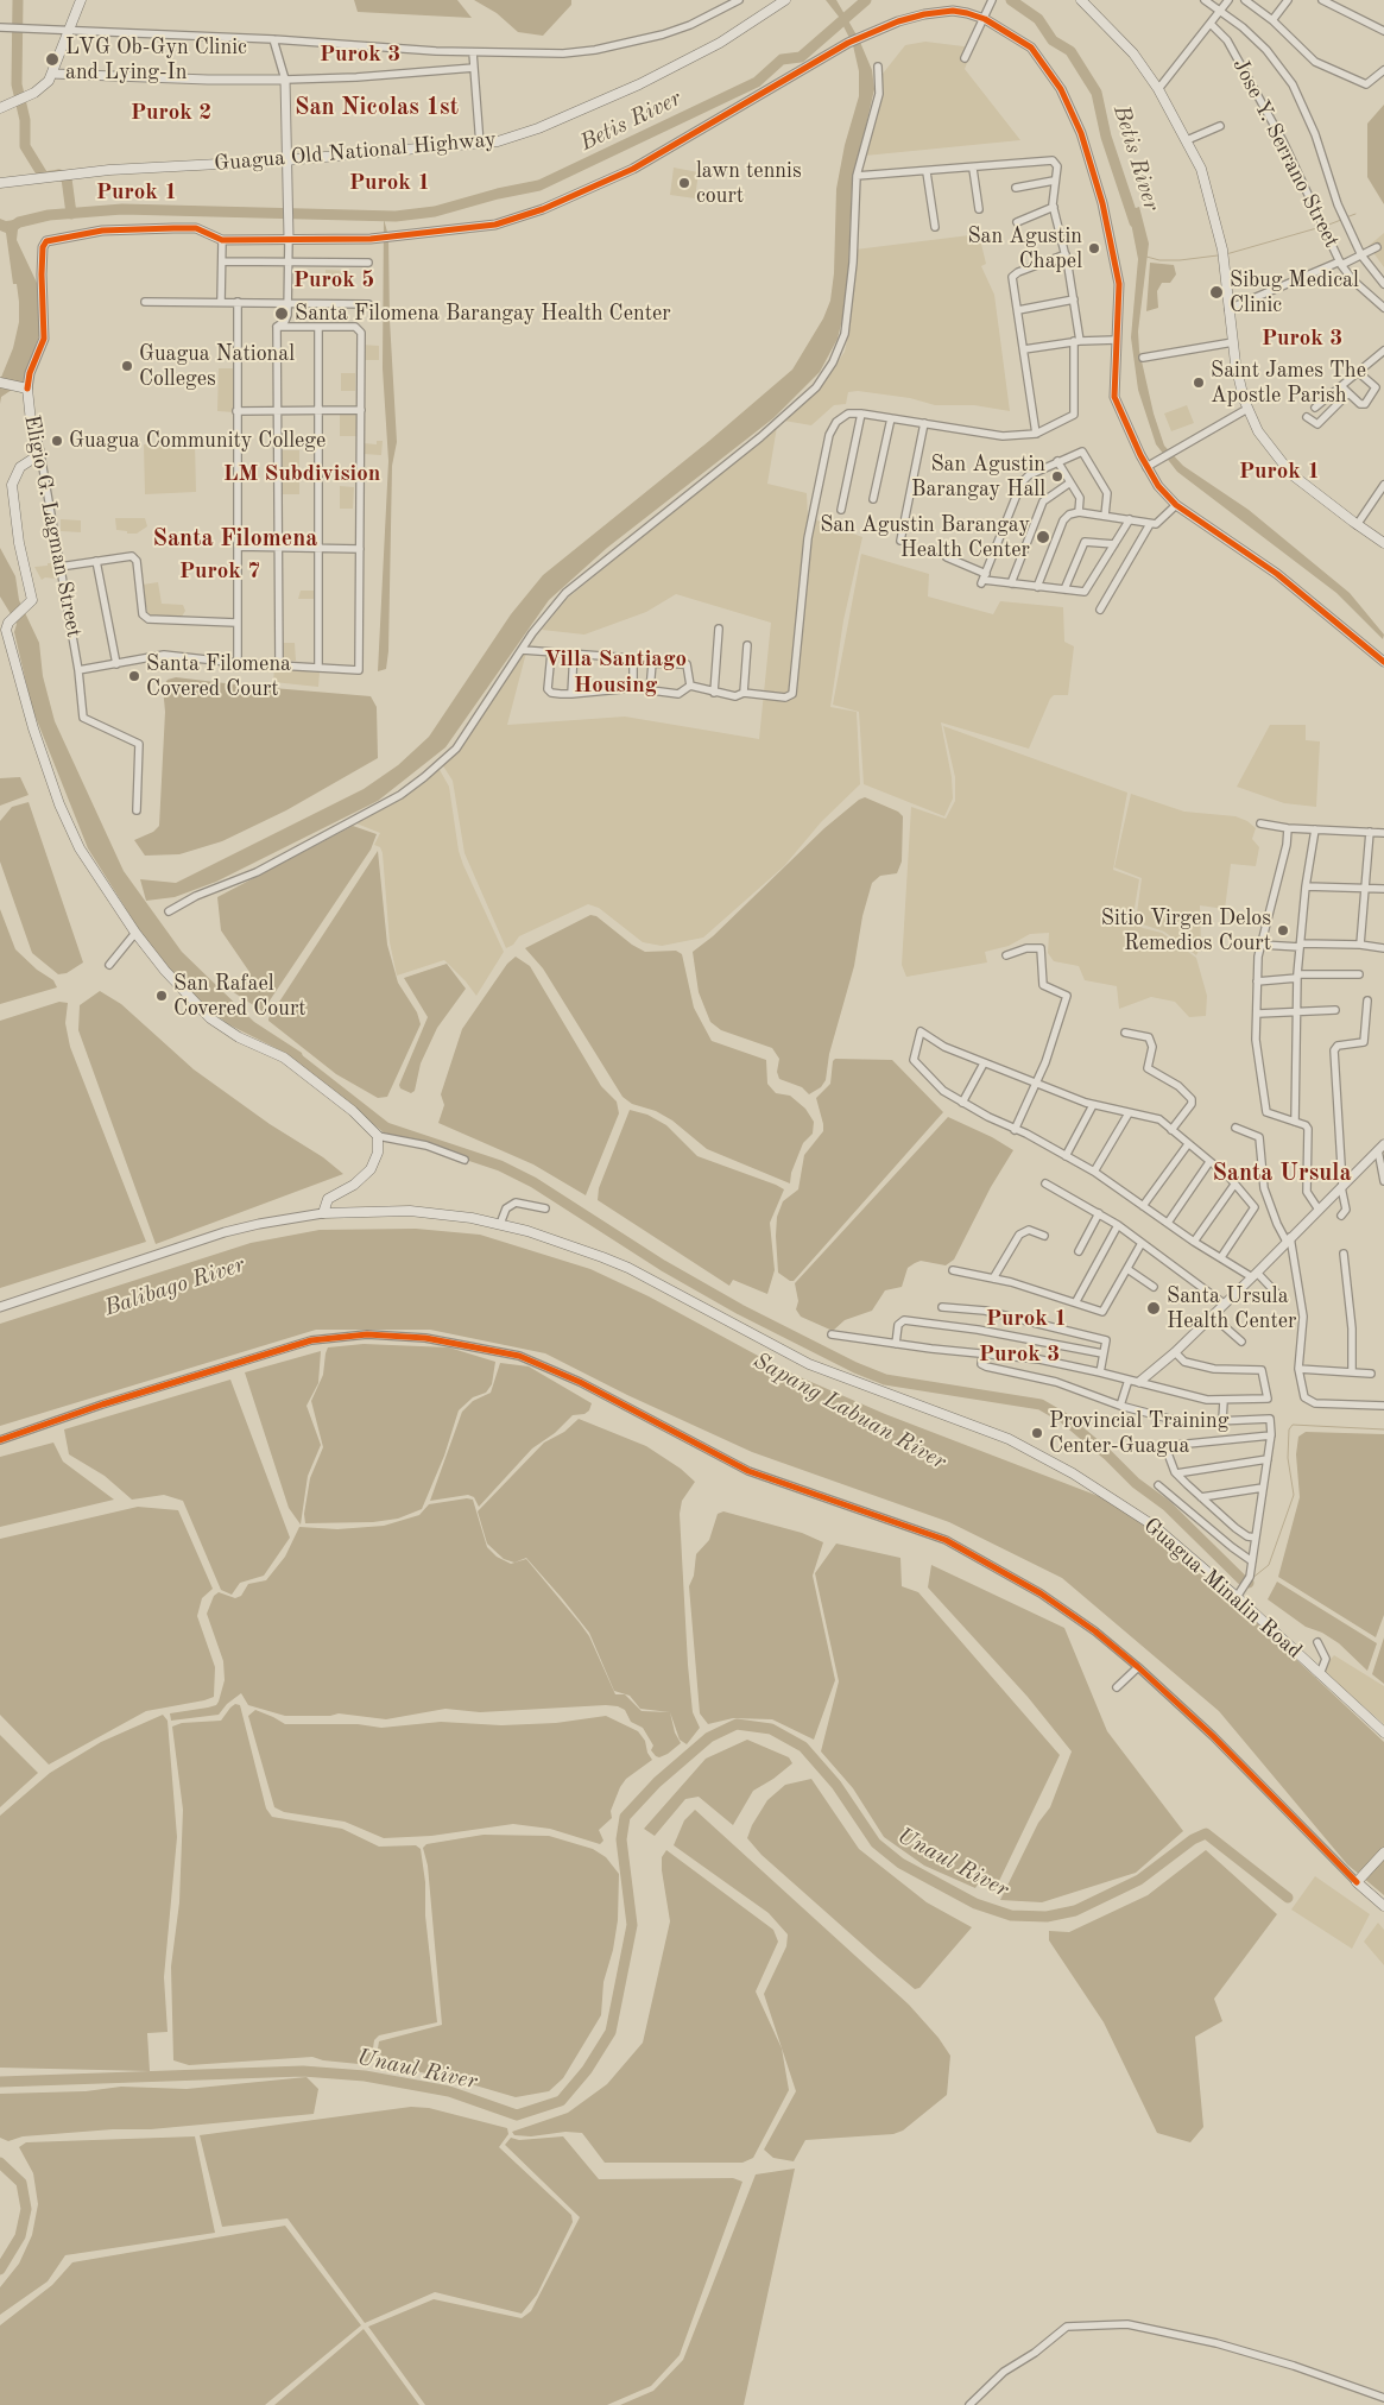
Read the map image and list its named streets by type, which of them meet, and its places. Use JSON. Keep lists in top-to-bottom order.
{
  "streets": {
    "main road": ["Guagua Old National Highway", "Eligio G. Lagman Street", "Guagua-Minalin Road"],
    "street": ["Jose Y. Serrano Street"]
  },
  "districts": [
    "Purok 3",
    "San Nicolas 1st",
    "Purok 2",
    "Purok 1",
    "Purok 1",
    "Purok 5",
    "Purok 3",
    "Purok 1",
    "LM Subdivision",
    "Santa Filomena",
    "Purok 7",
    "Villa Santiago Housing",
    "Santa Ursula",
    "Purok 1",
    "Purok 3"
  ],
  "water": [
    "Betis River",
    "Balibago River",
    "Sapang Labuan River",
    "Unaul River"
  ],
  "places": [
    "LVG Ob-Gyn Clinic and Lying-In",
    "lawn tennis court",
    "San Agustin Chapel",
    "Sibug Medical Clinic",
    "Santa Filomena Barangay Health Center",
    "Guagua National Colleges",
    "Saint James The Apostle Parish",
    "Guagua Community College",
    "San Agustin Barangay Hall",
    "San Agustin Barangay Health Center",
    "Santa Filomena Covered Court",
    "Sitio Virgen Delos Remedios Court",
    "San Rafael Covered Court",
    "Santa Ursula Health Center",
    "Provincial Training Center-Guagua"
  ]
}
